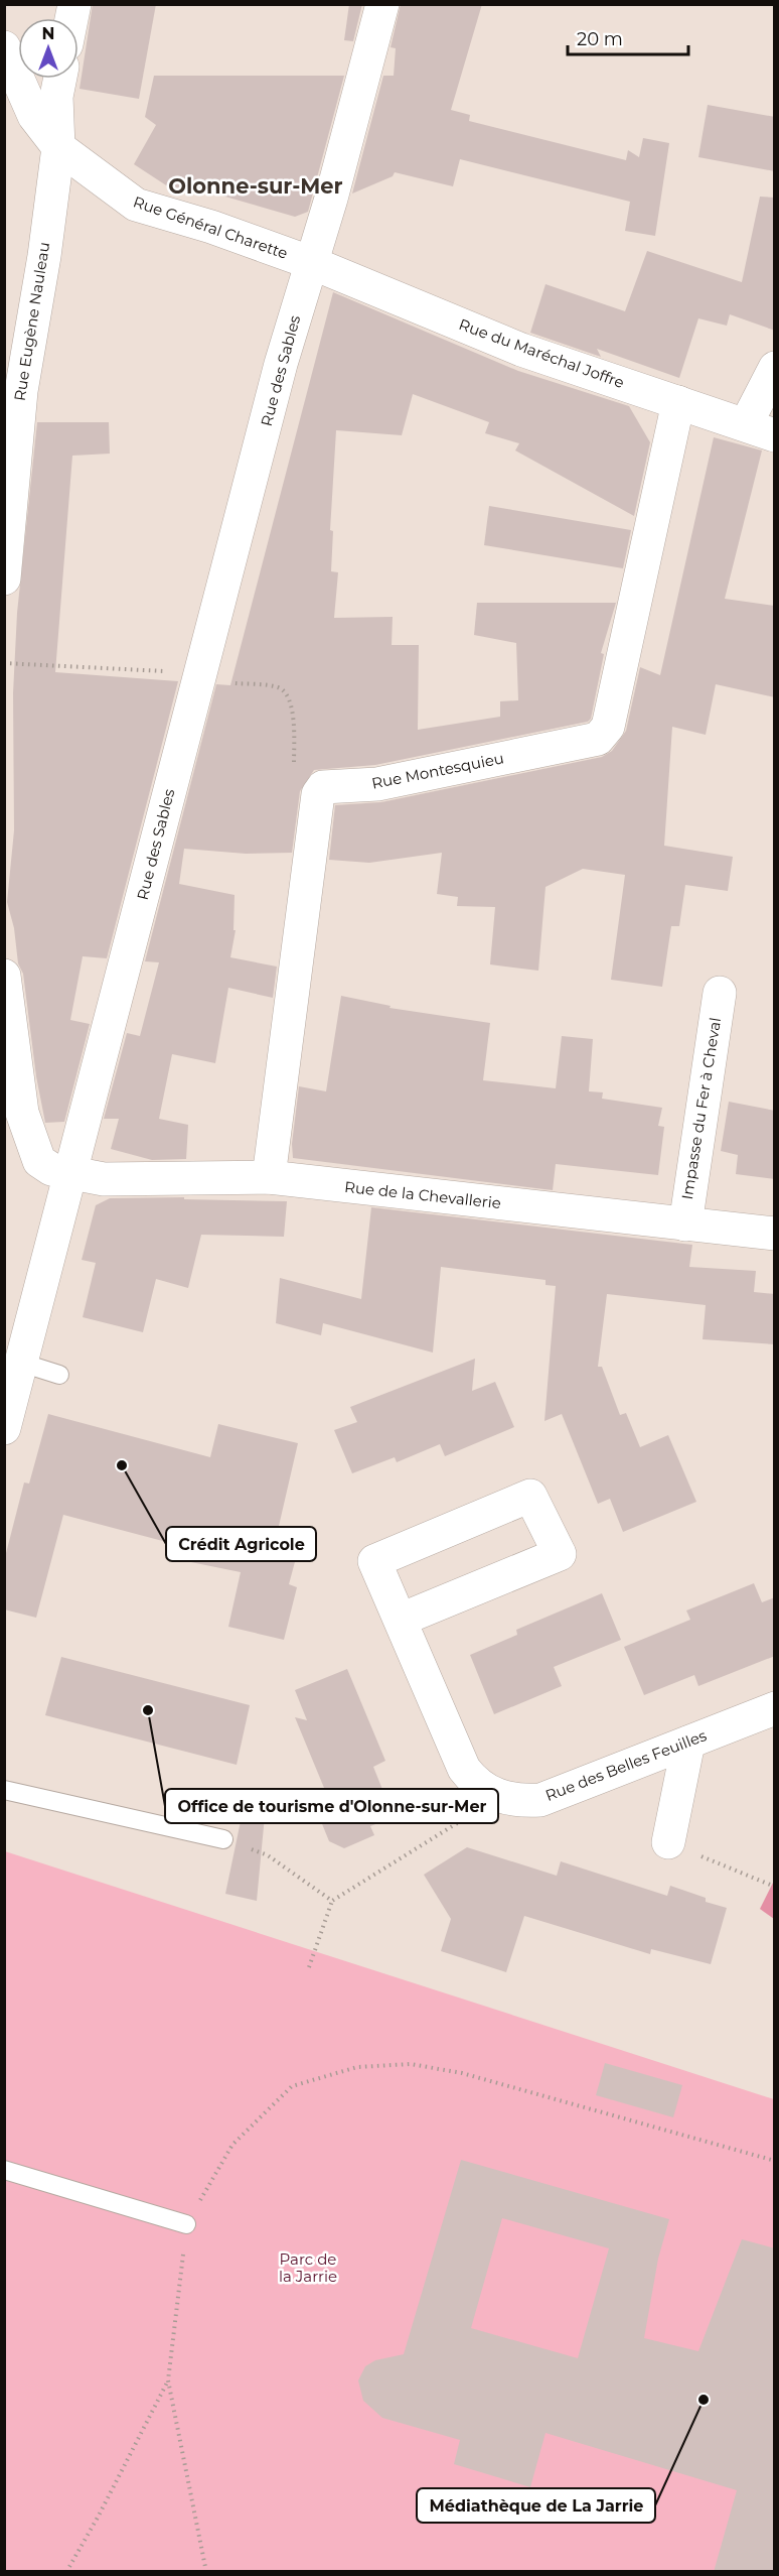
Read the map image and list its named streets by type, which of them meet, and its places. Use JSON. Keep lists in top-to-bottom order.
{
  "streets": {
    "street": [
      "Rue Général Charette",
      "Rue Eugène Nauleau",
      "Rue du Maréchal Joffre",
      "Rue des Sables",
      "Rue Montesquieu",
      "Impasse du Fer à Cheval",
      "Rue de la Chevallerie",
      "Rue des Belles Feuilles"
    ]
  },
  "crossings": [
    ["Rue Général Charette", "Rue Eugène Nauleau"],
    ["Rue Général Charette", "Rue du Maréchal Joffre"],
    ["Rue Général Charette", "Rue des Sables"],
    ["Rue du Maréchal Joffre", "Rue des Sables"],
    ["Rue du Maréchal Joffre", "Rue Montesquieu"],
    ["Rue des Sables", "Rue de la Chevallerie"],
    ["Impasse du Fer à Cheval", "Rue de la Chevallerie"]
  ],
  "districts": ["Olonne-sur-Mer"],
  "parks": ["Parc de la Jarrie"],
  "places": ["Crédit Agricole", "Office de tourisme d'Olonne-sur-Mer", "Médiathèque de La Jarrie"],
  "scale_bar": "20 m",
  "north": "top"
}
